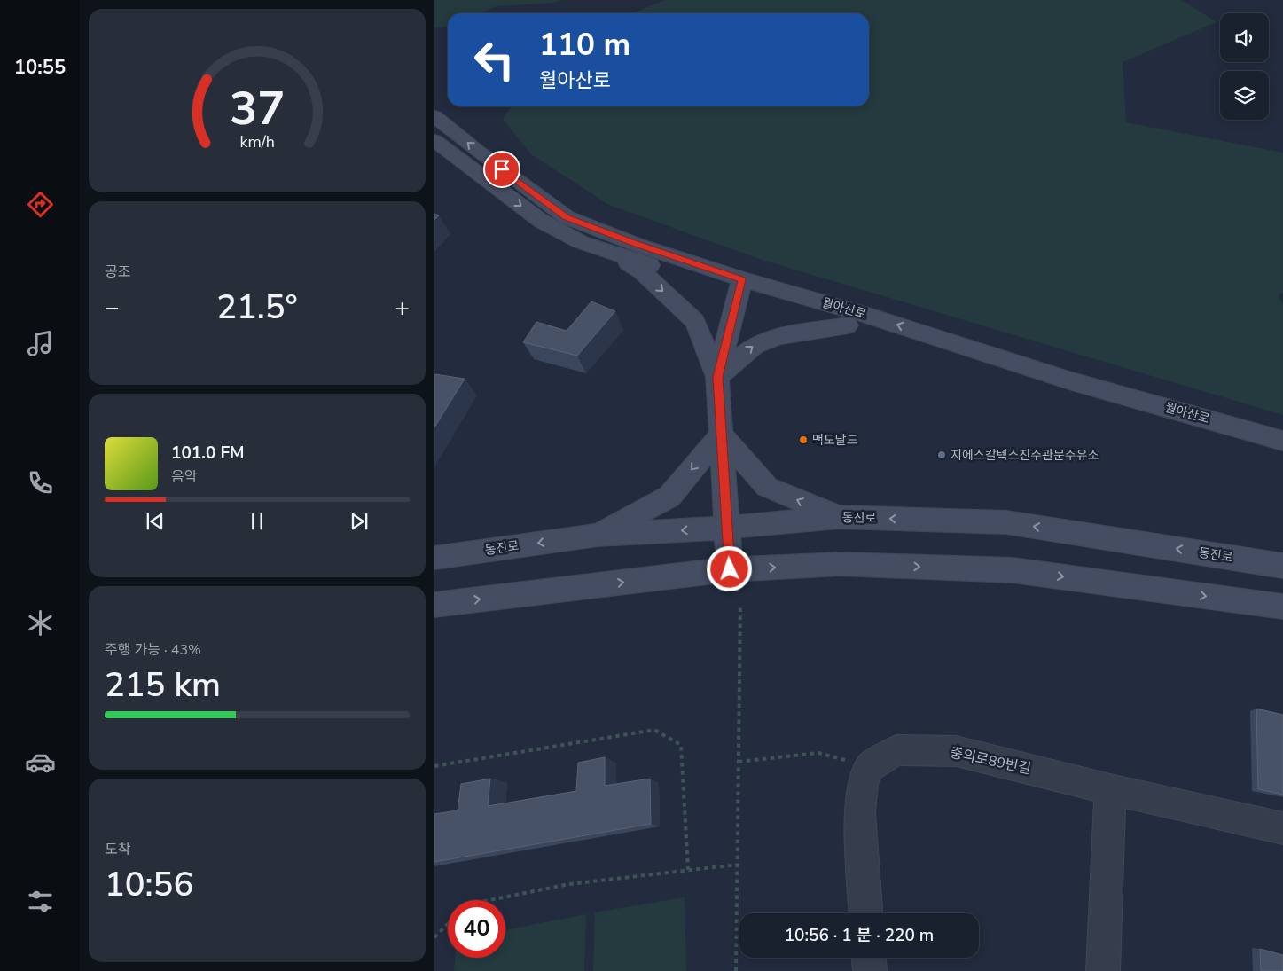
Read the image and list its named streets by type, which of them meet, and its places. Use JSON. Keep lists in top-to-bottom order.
{
  "streets": {
    "main road": ["월아산로", "동진로"],
    "street": ["충의로89번길"]
  },
  "places": ["맥도날드", "지에스칼텍스진주관문주유소"],
  "page": {
    "tabs": "10:55",
    "turn": ["110 m", "월아산로"],
    "tile": [
      "공조",
      ["주행 가능 · 43%", "215 km"],
      ["도착", "10:56"]
    ],
    "heat": ["−", "21.5°", "+"],
    "song": ["101.0 FM", "음악"],
    "limit": "40",
    "trip": "10:56 · 1 분 · 220 m",
    "gauge": ["37", "km/h"]
  }
}
